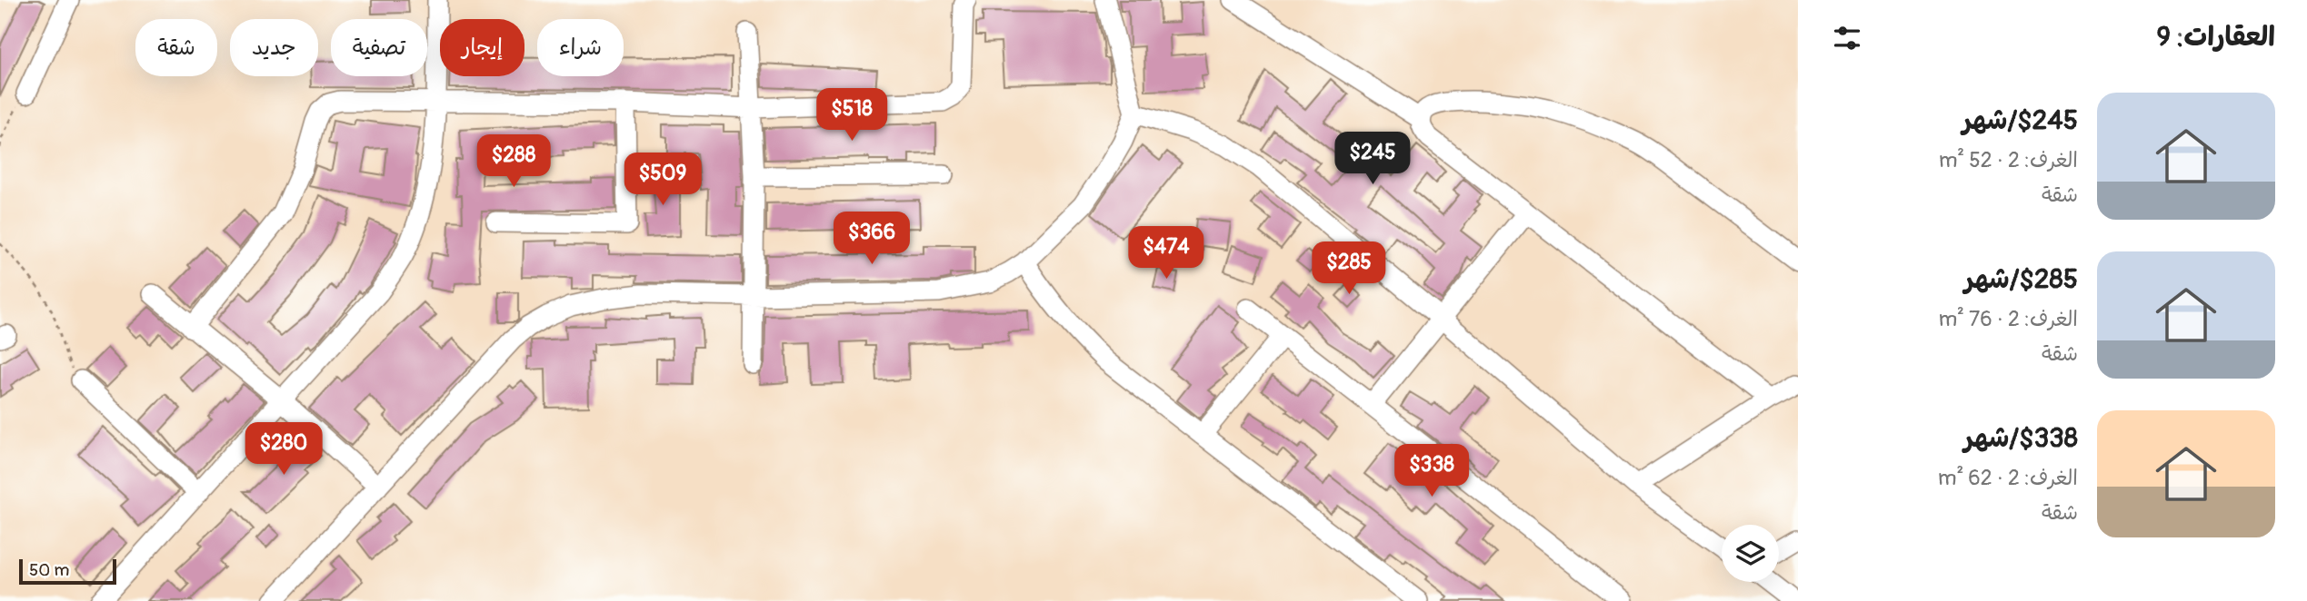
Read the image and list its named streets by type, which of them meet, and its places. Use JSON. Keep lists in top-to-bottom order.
{
  "scale_bar": "50 m",
  "page": {
    "heading": "العقارات: 9",
    "chip": [
      "شراء",
      "إيجار",
      "تصفية",
      "جديد",
      "شقة"
    ],
    "list": [
      {
        "name": "$245/شهر",
        "note": "الغرف: 2 · 52 m² · شقة"
      },
      {
        "name": "$285/شهر",
        "note": "الغرف: 2 · 76 m² · شقة"
      },
      {
        "name": "$338/شهر",
        "note": "الغرف: 2 · 62 m² · شقة"
      }
    ],
    "price": [
      "$518",
      "$245",
      "$288",
      "$509",
      "$366",
      "$474",
      "$285",
      "$280",
      "$338"
    ],
    "scale": "50 m"
  }
}
